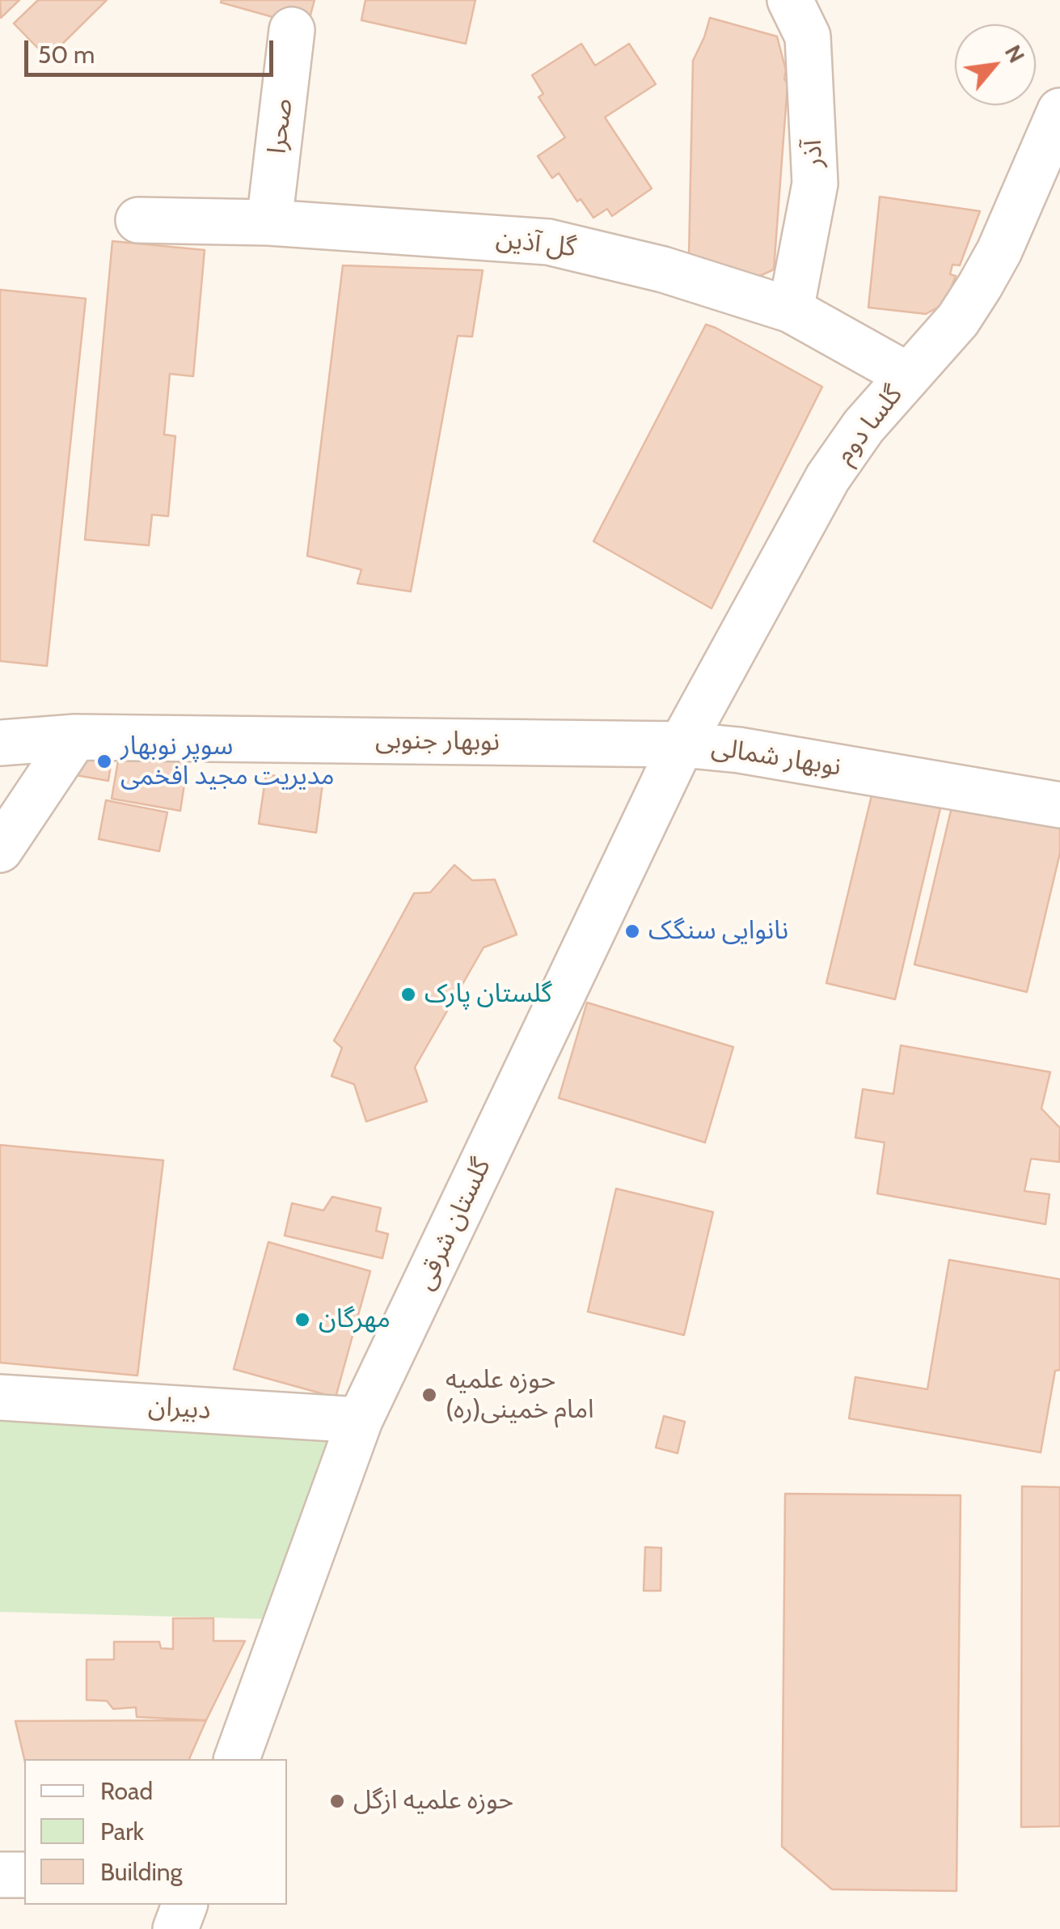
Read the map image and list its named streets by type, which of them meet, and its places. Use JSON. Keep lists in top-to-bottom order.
{
  "streets": {
    "street": [
      "صحرا",
      "آذر",
      "گل آذین",
      "گلسا دوم",
      "نوبهار جنوبی",
      "نوبهار شمالی",
      "گلستان شرقی",
      "دبیران"
    ]
  },
  "crossings": [
    ["صحرا", "گل آذین"],
    ["آذر", "گل آذین"],
    ["گل آذین", "گلسا دوم"],
    ["گلسا دوم", "نوبهار جنوبی"],
    ["گلسا دوم", "نوبهار شمالی"],
    ["گلسا دوم", "گلستان شرقی"],
    ["نوبهار جنوبی", "نوبهار شمالی"],
    ["نوبهار جنوبی", "گلستان شرقی"],
    ["نوبهار شمالی", "گلستان شرقی"],
    ["گلستان شرقی", "دبیران"]
  ],
  "places": [
    "سوپر نوبهار مدیریت مجید افخمی",
    "نانوایی سنگک",
    "گلستان پارک",
    "مهرگان",
    "حوزه علمیه امام خمینی(ره)",
    "حوزه علمیه ازگل"
  ],
  "legend": ["Road", "Park", "Building"],
  "scale_bar": "50 m",
  "north": "top right"
}
